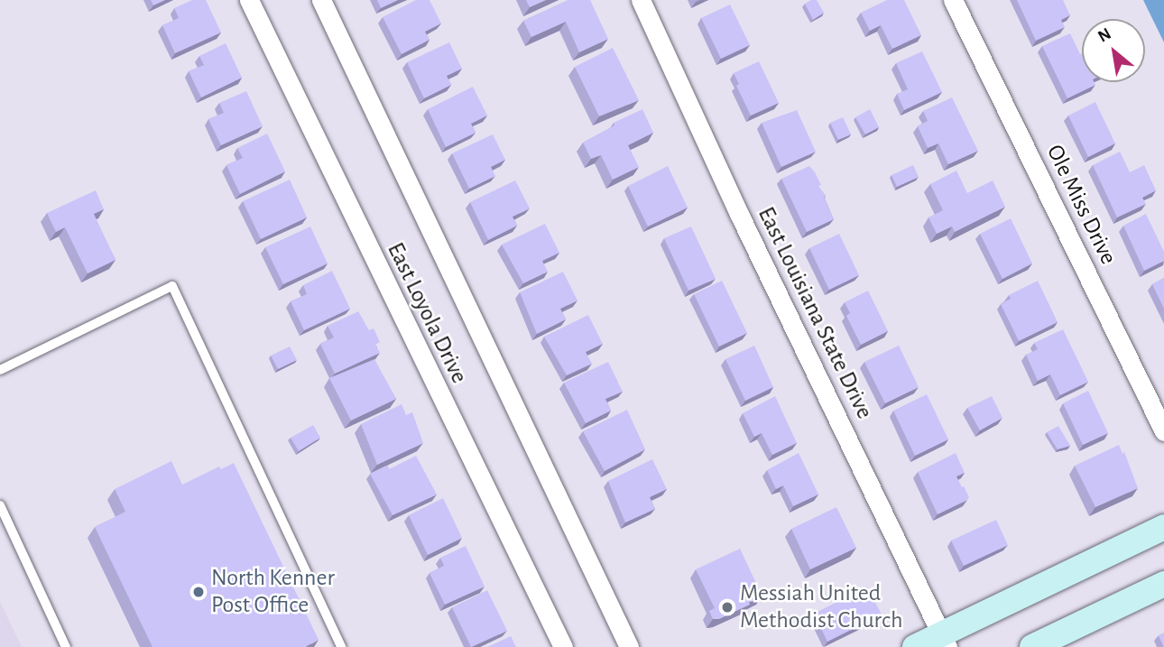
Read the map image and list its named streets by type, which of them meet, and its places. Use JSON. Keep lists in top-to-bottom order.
{
  "streets": {
    "street": ["Ole Miss Drive", "East Loyola Drive", "East Louisiana State Drive"]
  },
  "places": ["North Kenner Post Office", "Messiah United Methodist Church"],
  "north": "top left"
}
